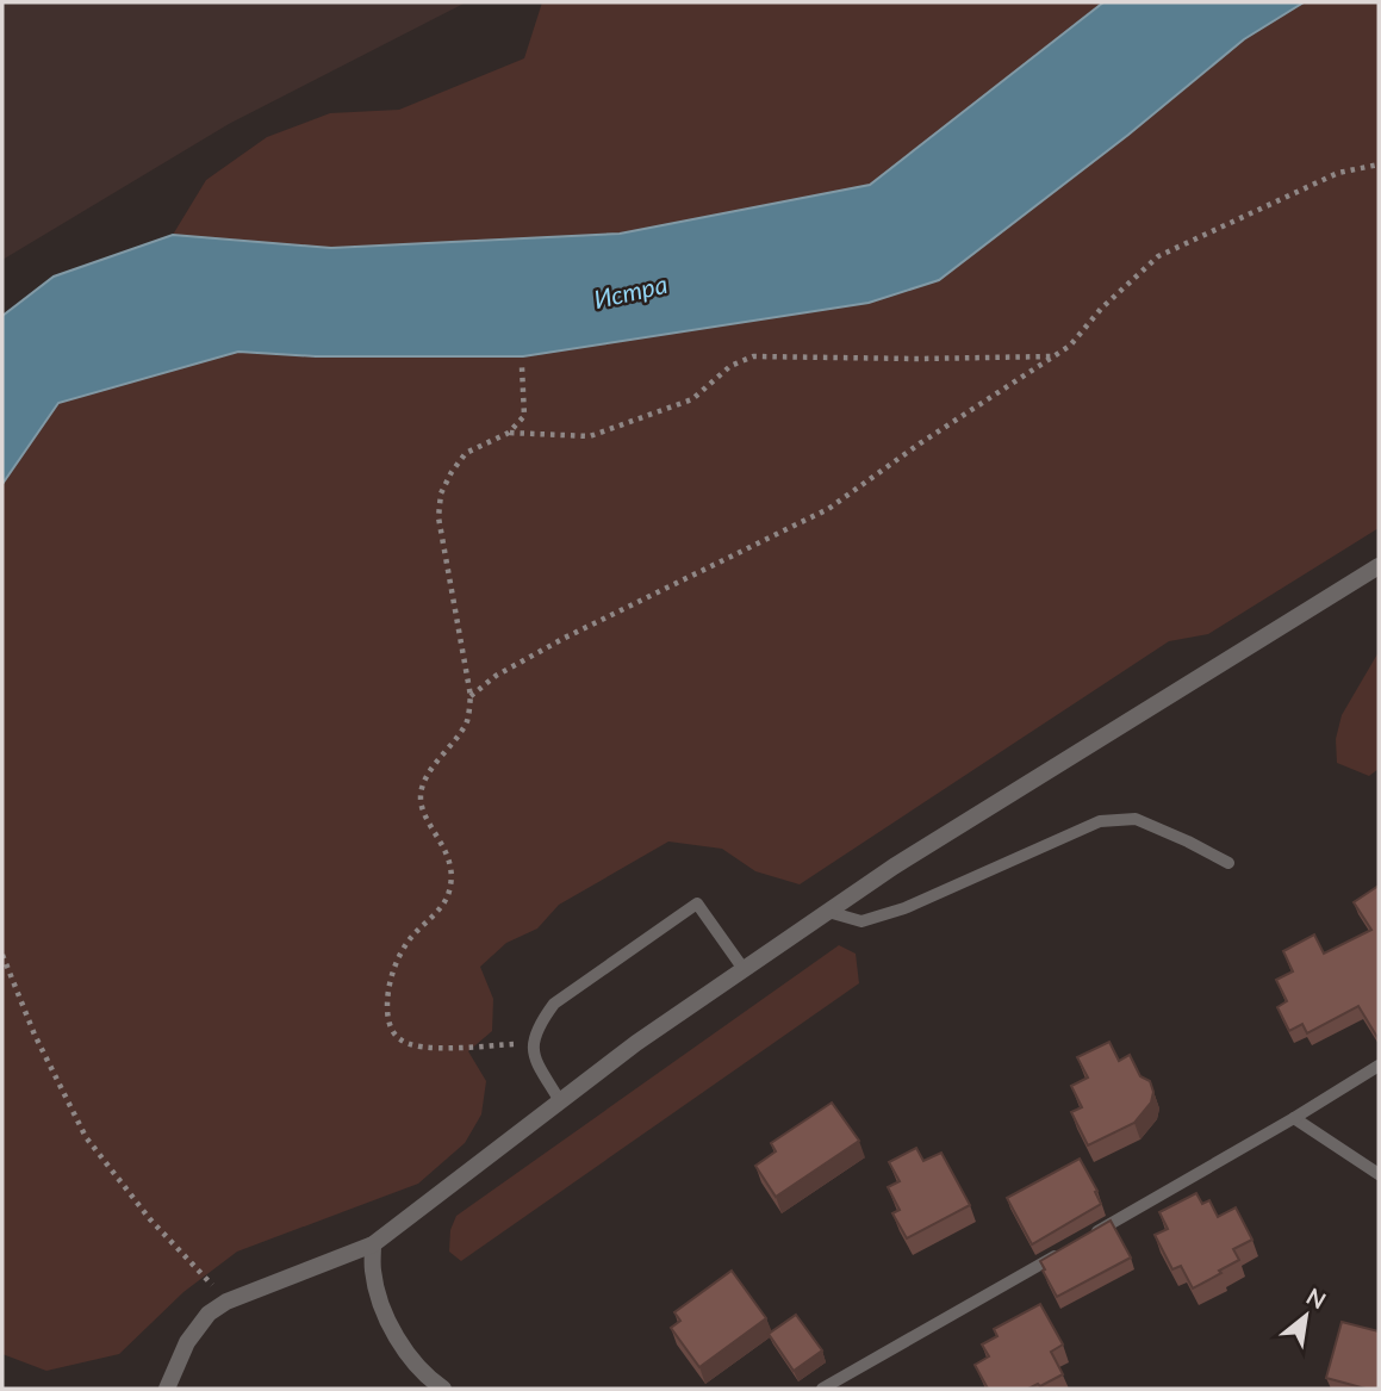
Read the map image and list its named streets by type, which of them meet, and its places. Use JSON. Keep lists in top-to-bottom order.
{
  "water": ["Истра"],
  "north": "top right"
}
